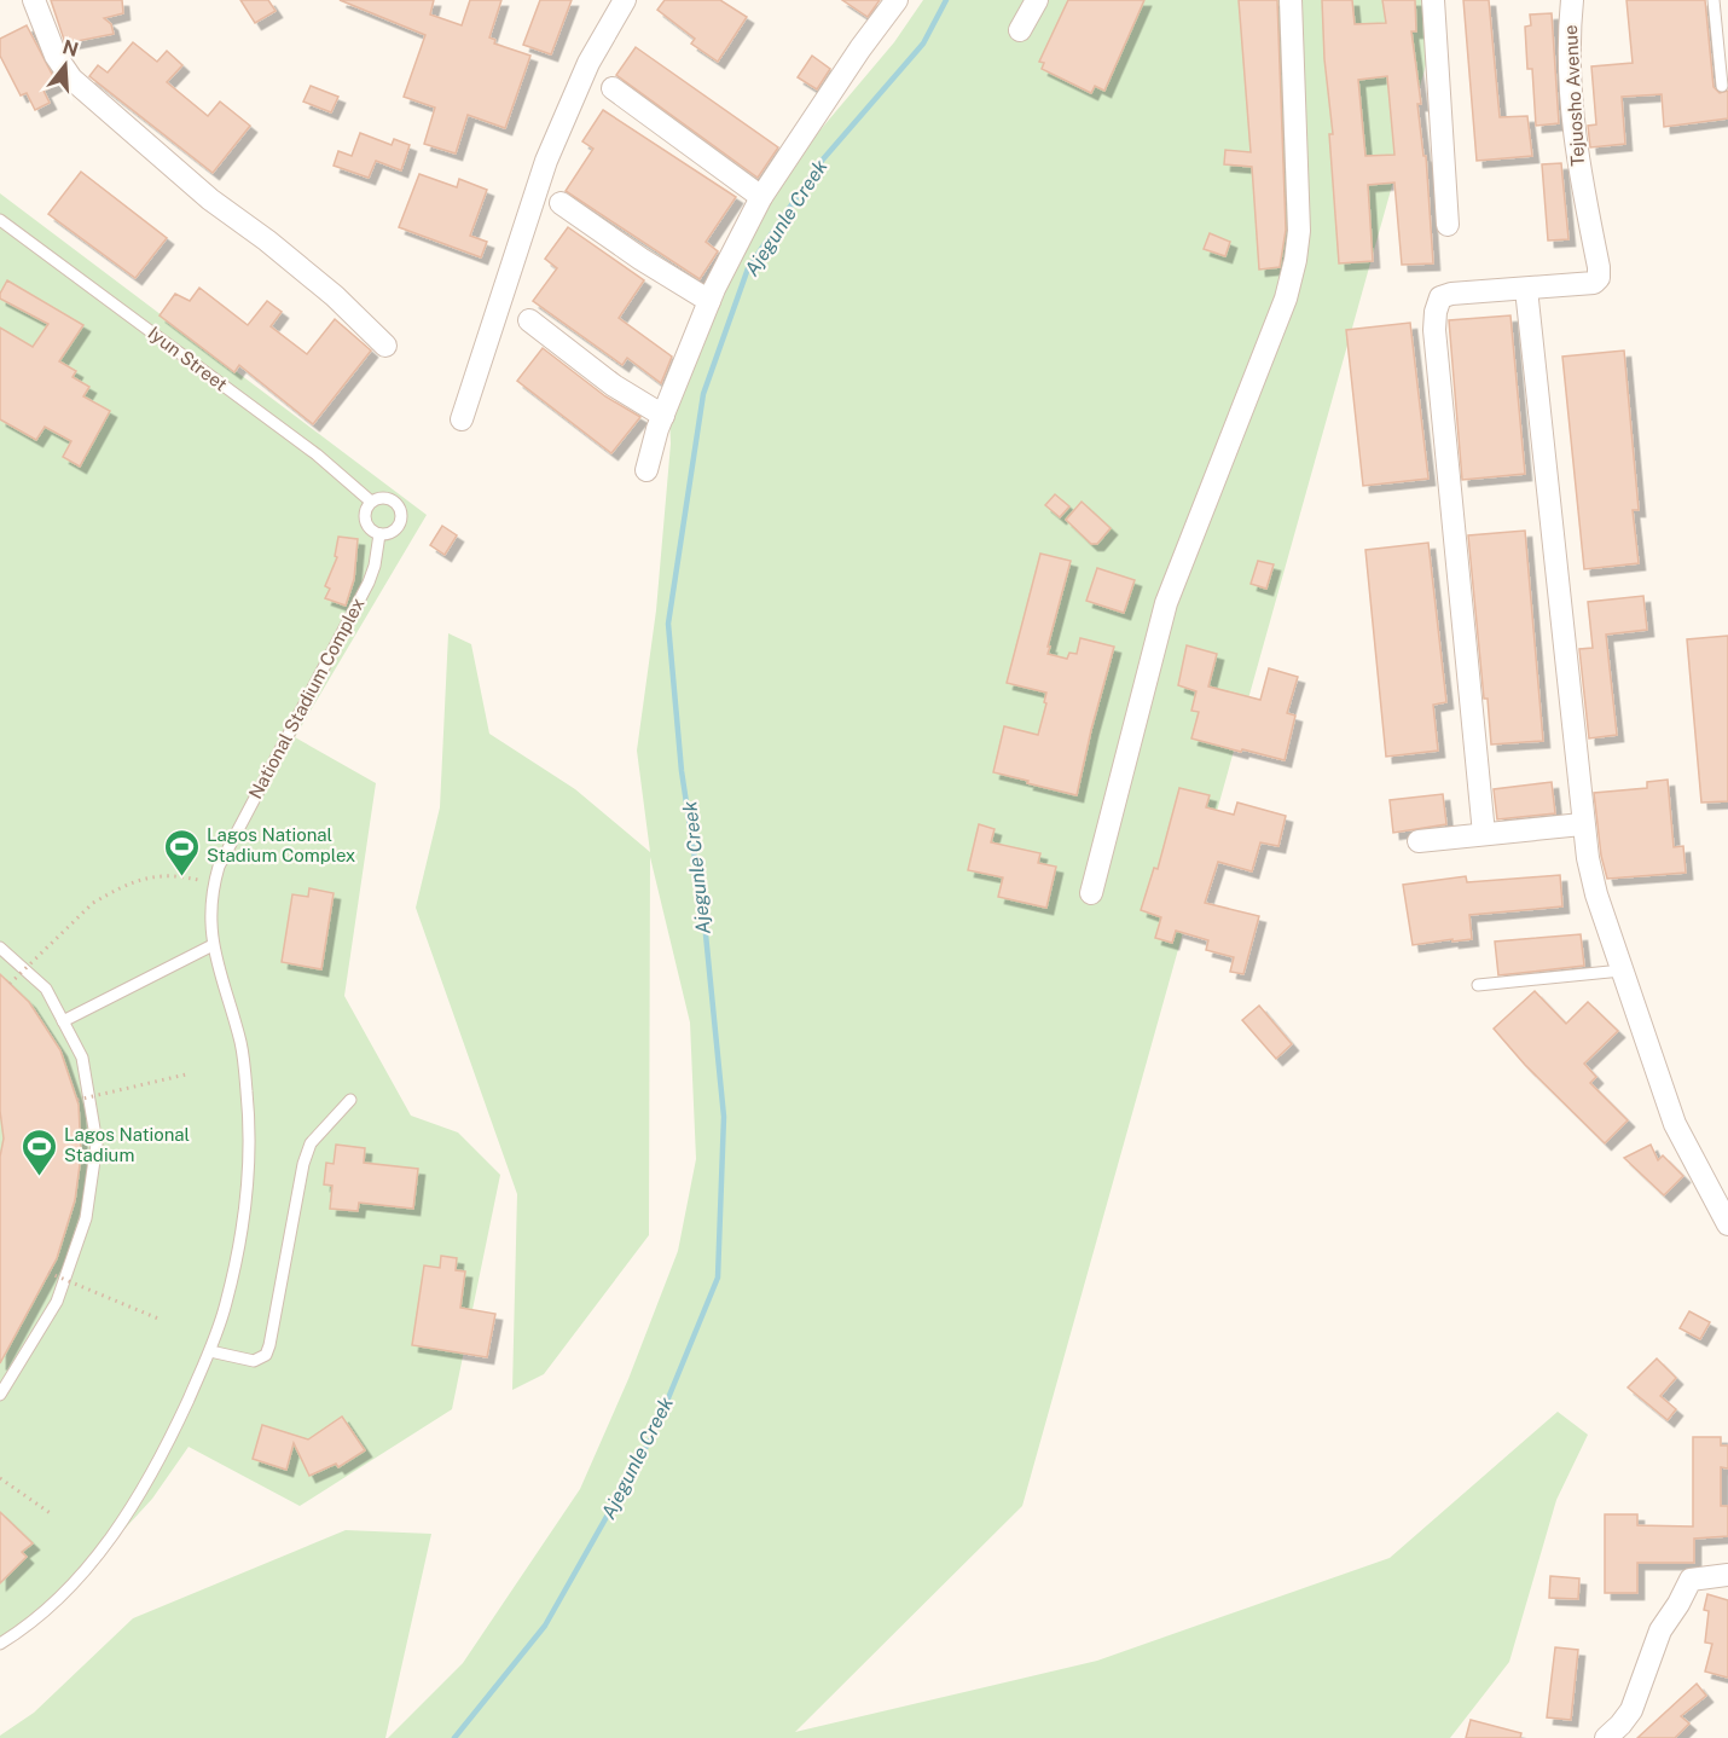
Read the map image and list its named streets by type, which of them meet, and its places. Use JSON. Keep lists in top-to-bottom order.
{
  "streets": {
    "street": ["Tejuosho Avenue"],
    "lane": ["Iyun Street", "National Stadium Complex"]
  },
  "crossings": [
    ["Iyun Street", "National Stadium Complex"]
  ],
  "water": ["Ajegunle Creek"],
  "places": {
    "sports": ["Lagos National Stadium Complex", "Lagos National Stadium"]
  },
  "north": "top"
}
